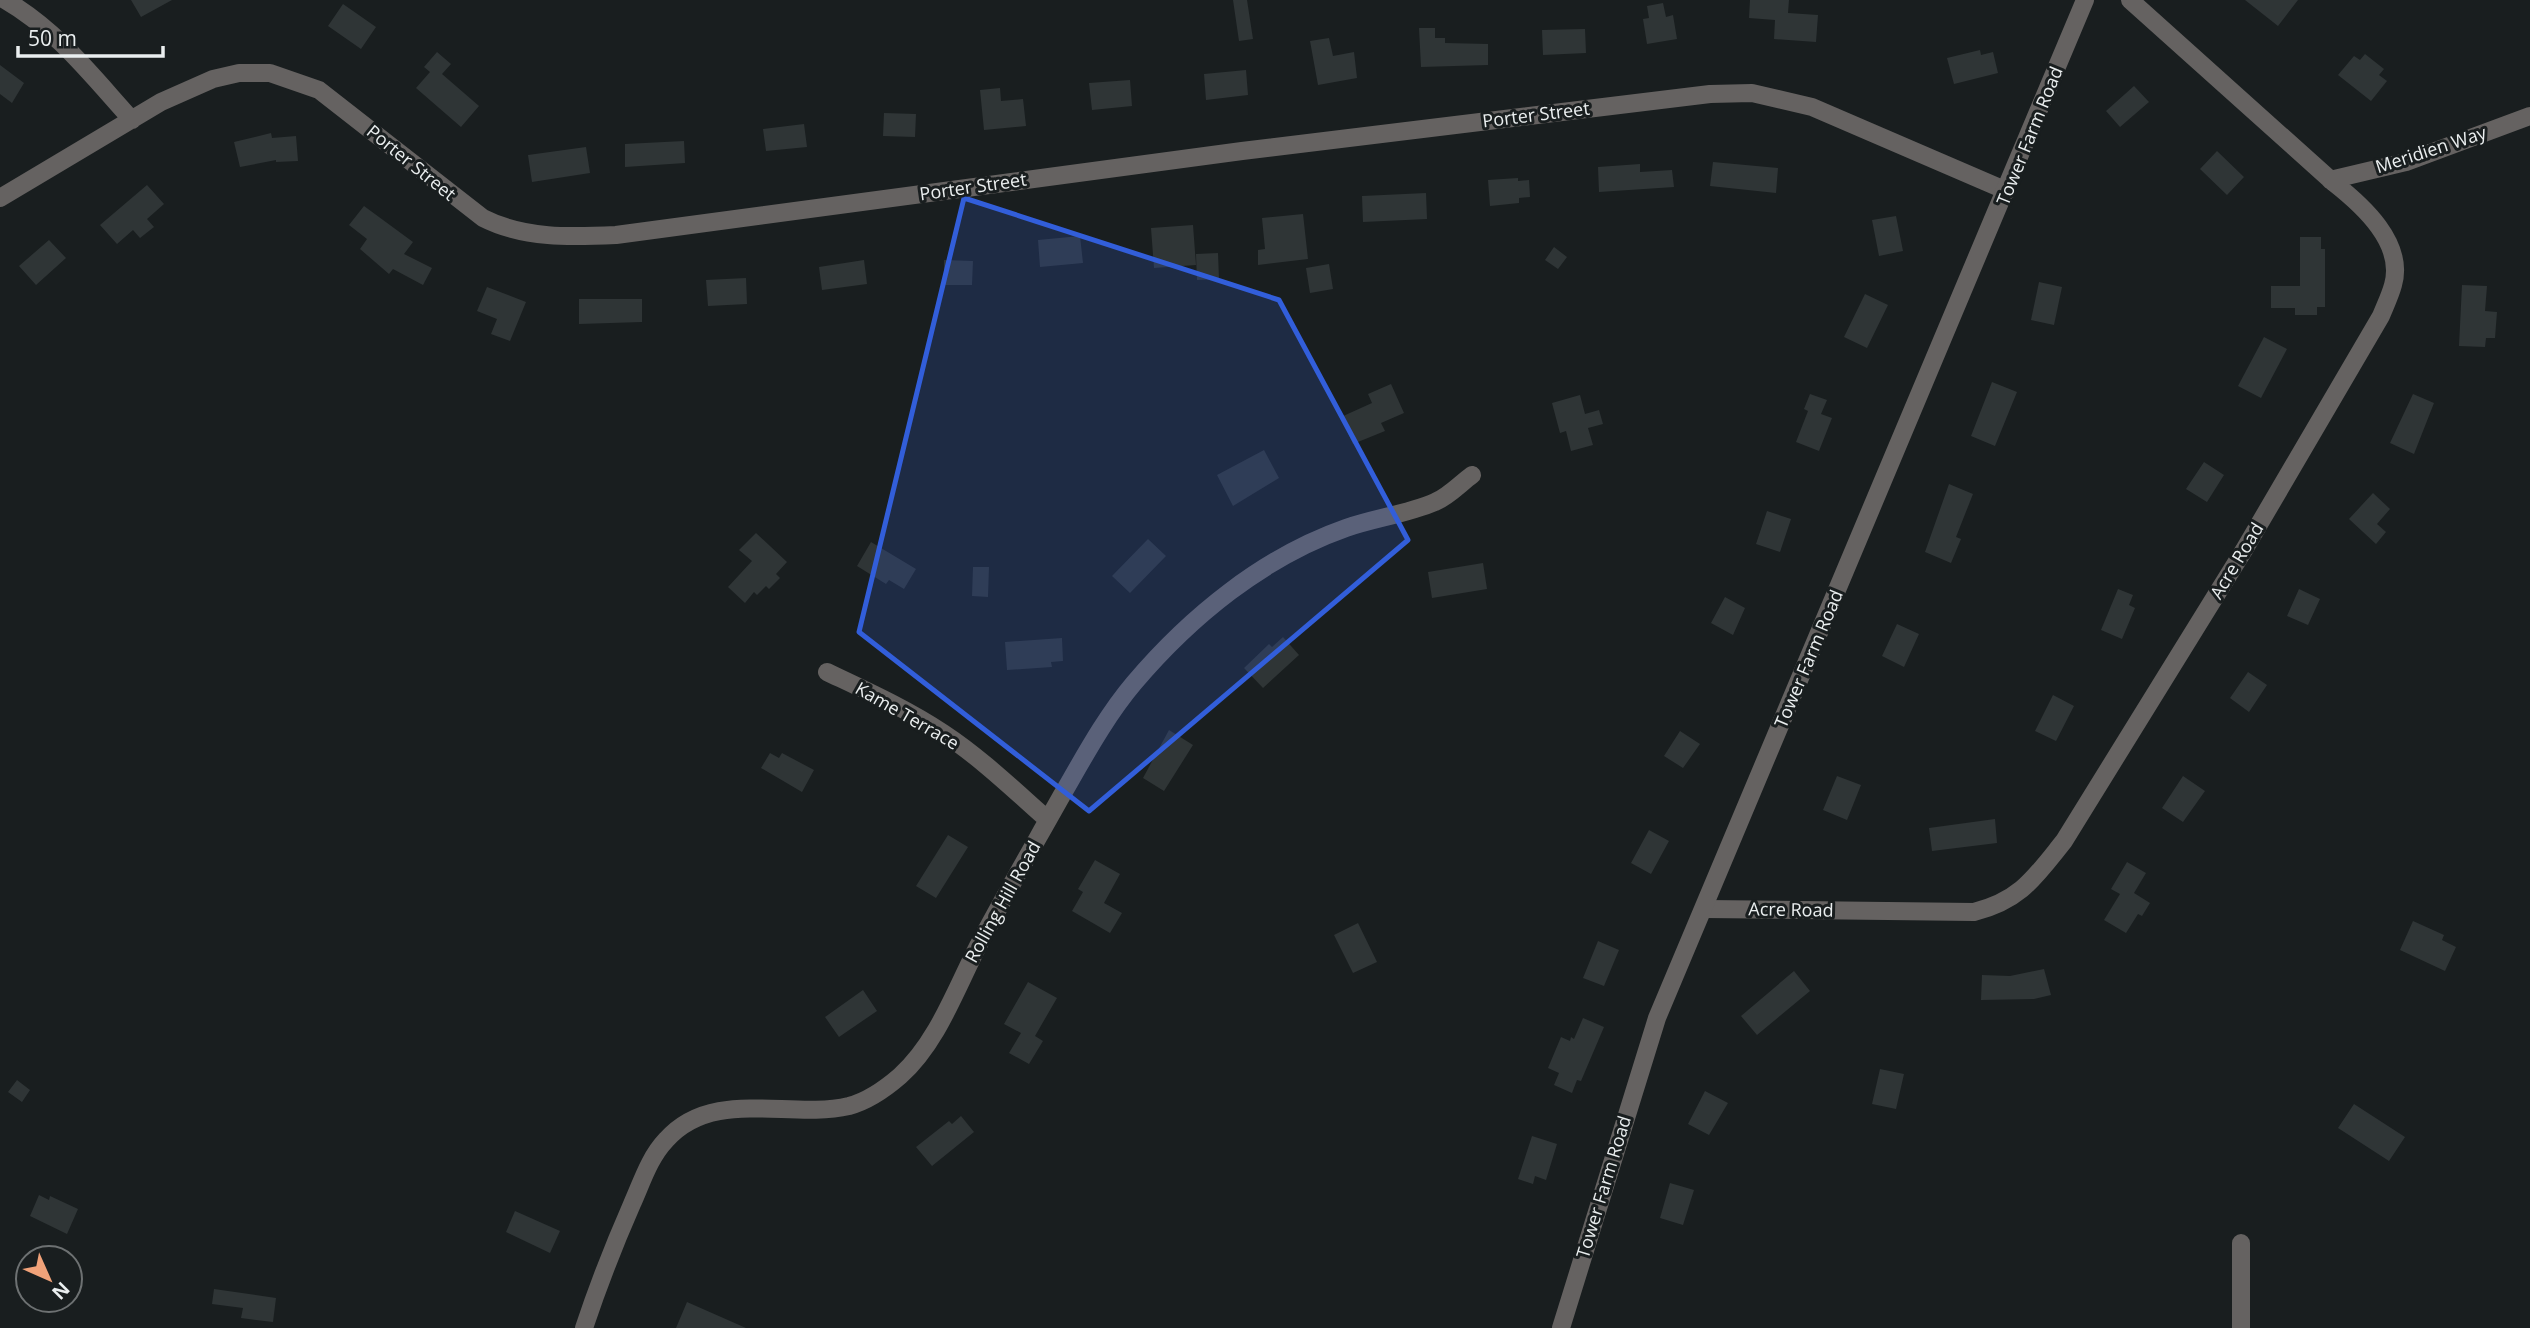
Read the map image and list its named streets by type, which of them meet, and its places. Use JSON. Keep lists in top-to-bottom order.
{
  "streets": {
    "street": [
      "Porter Street",
      "Tower Farm Road",
      "Meridien Way",
      "Acre Road",
      "Kame Terrace",
      "Rolling Hill Road"
    ]
  },
  "crossings": [
    ["Porter Street", "Tower Farm Road"],
    ["Tower Farm Road", "Acre Road"],
    ["Meridien Way", "Acre Road"],
    ["Kame Terrace", "Rolling Hill Road"]
  ],
  "scale_bar": "50 m",
  "north": "bottom right"
}
